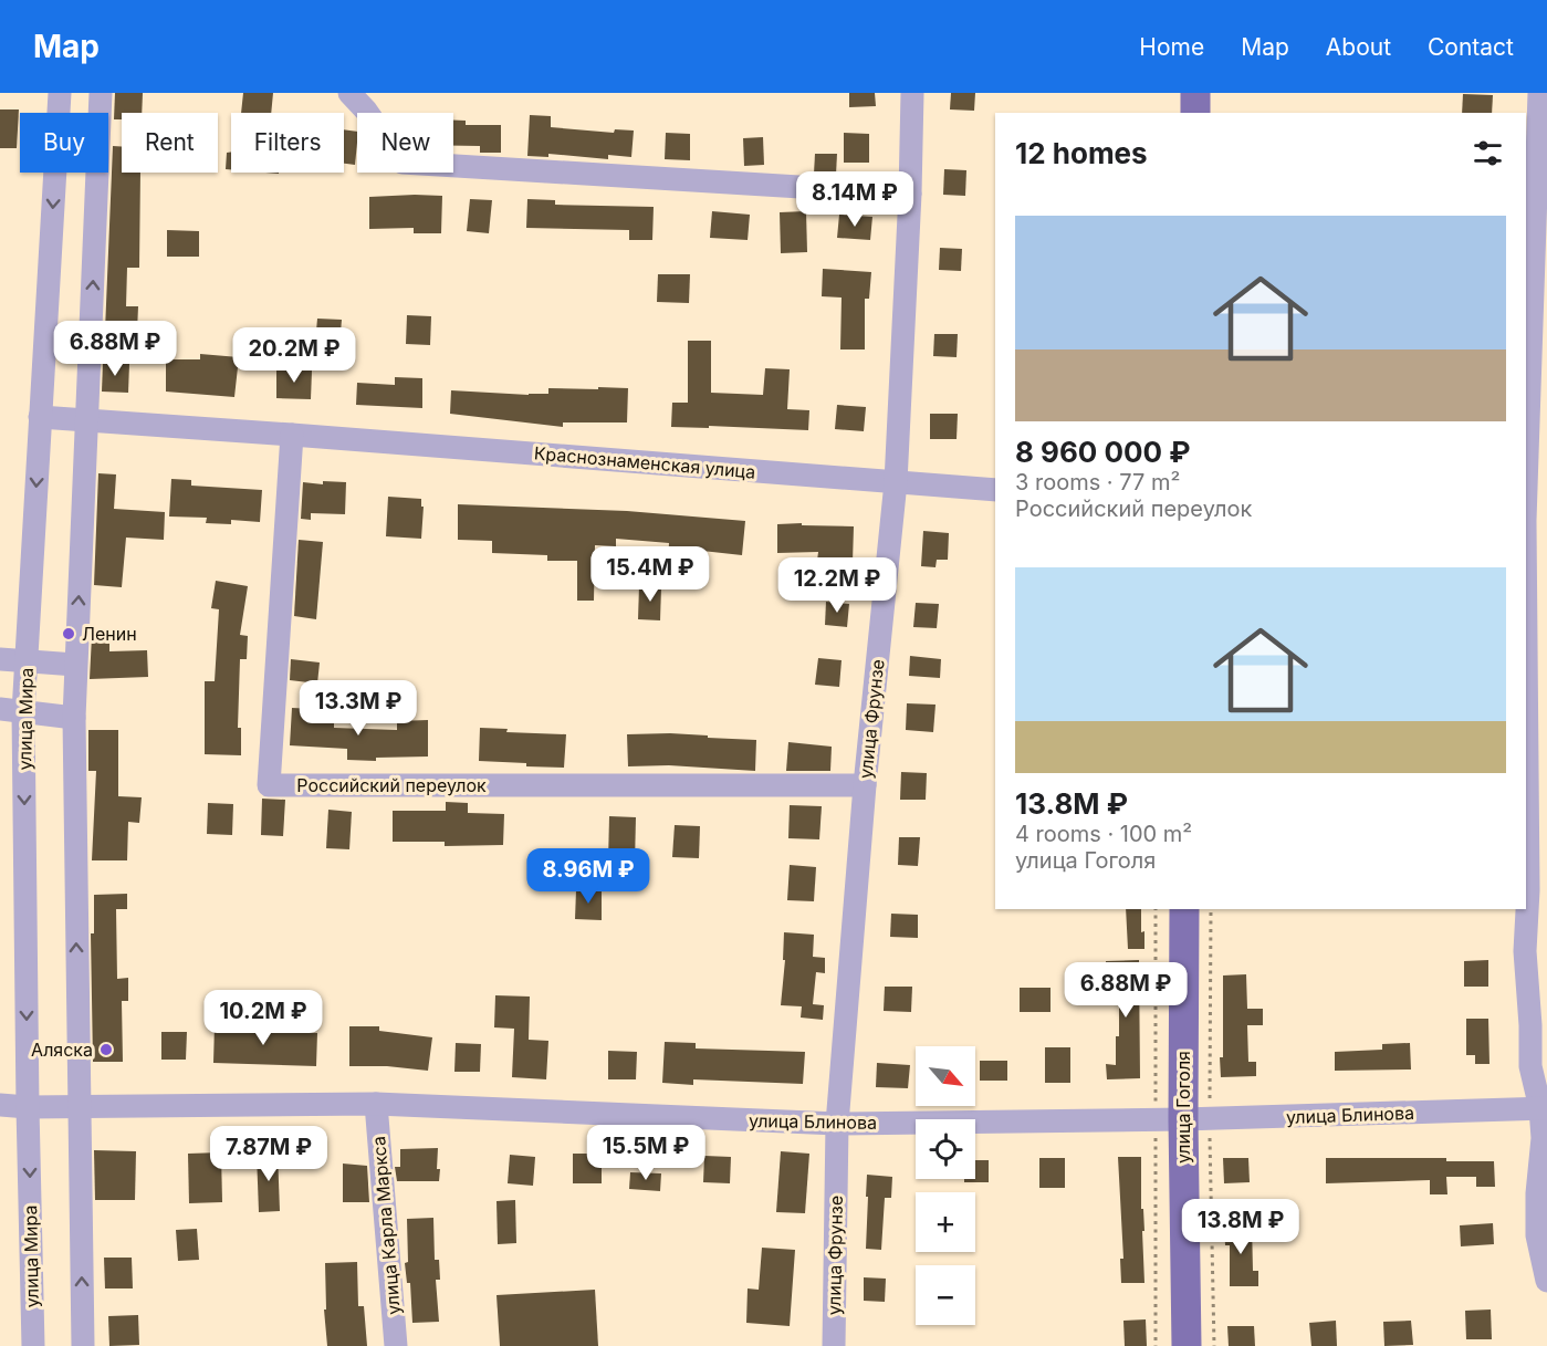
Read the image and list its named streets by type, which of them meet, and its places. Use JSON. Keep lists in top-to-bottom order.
{
  "streets": {
    "main road": ["улица Гоголя"],
    "street": [
      "Краснознаменская улица",
      "улица Мира",
      "улица Фрунзе",
      "Российский переулок",
      "улица Блинова",
      "улица Карла Маркса"
    ]
  },
  "crossings": [
    ["Краснознаменская улица", "улица Мира"],
    ["Краснознаменская улица", "улица Фрунзе"],
    ["Краснознаменская улица", "Российский переулок"],
    ["улица Мира", "улица Блинова"],
    ["улица Фрунзе", "Российский переулок"],
    ["улица Фрунзе", "улица Блинова"],
    ["улица Гоголя", "улица Блинова"],
    ["улица Блинова", "улица Карла Маркса"]
  ],
  "places": ["Ленин", "Аляска"],
  "north": "bottom right",
  "page": {
    "header": "Map",
    "nav": [
      "Home",
      "Map",
      "About",
      "Contact"
    ],
    "chip": [
      "Buy",
      "Rent",
      "Filters",
      "New"
    ],
    "heading": "12 homes",
    "price": [
      "8.14M ₽",
      "6.88M ₽",
      "20.2M ₽",
      "15.4M ₽",
      "12.2M ₽",
      "13.3M ₽",
      "8.96M ₽",
      "6.88M ₽",
      "10.2M ₽",
      "15.5M ₽",
      "7.87M ₽",
      "13.8M ₽"
    ],
    "list": [
      {
        "name": "8 960 000 ₽",
        "note": "3 rooms · 77 m² · Российский переулок"
      },
      {
        "name": "13.8M ₽",
        "note": "4 rooms · 100 m² · улица Гоголя"
      }
    ],
    "map_buttons": ["+", "−"]
  }
}
